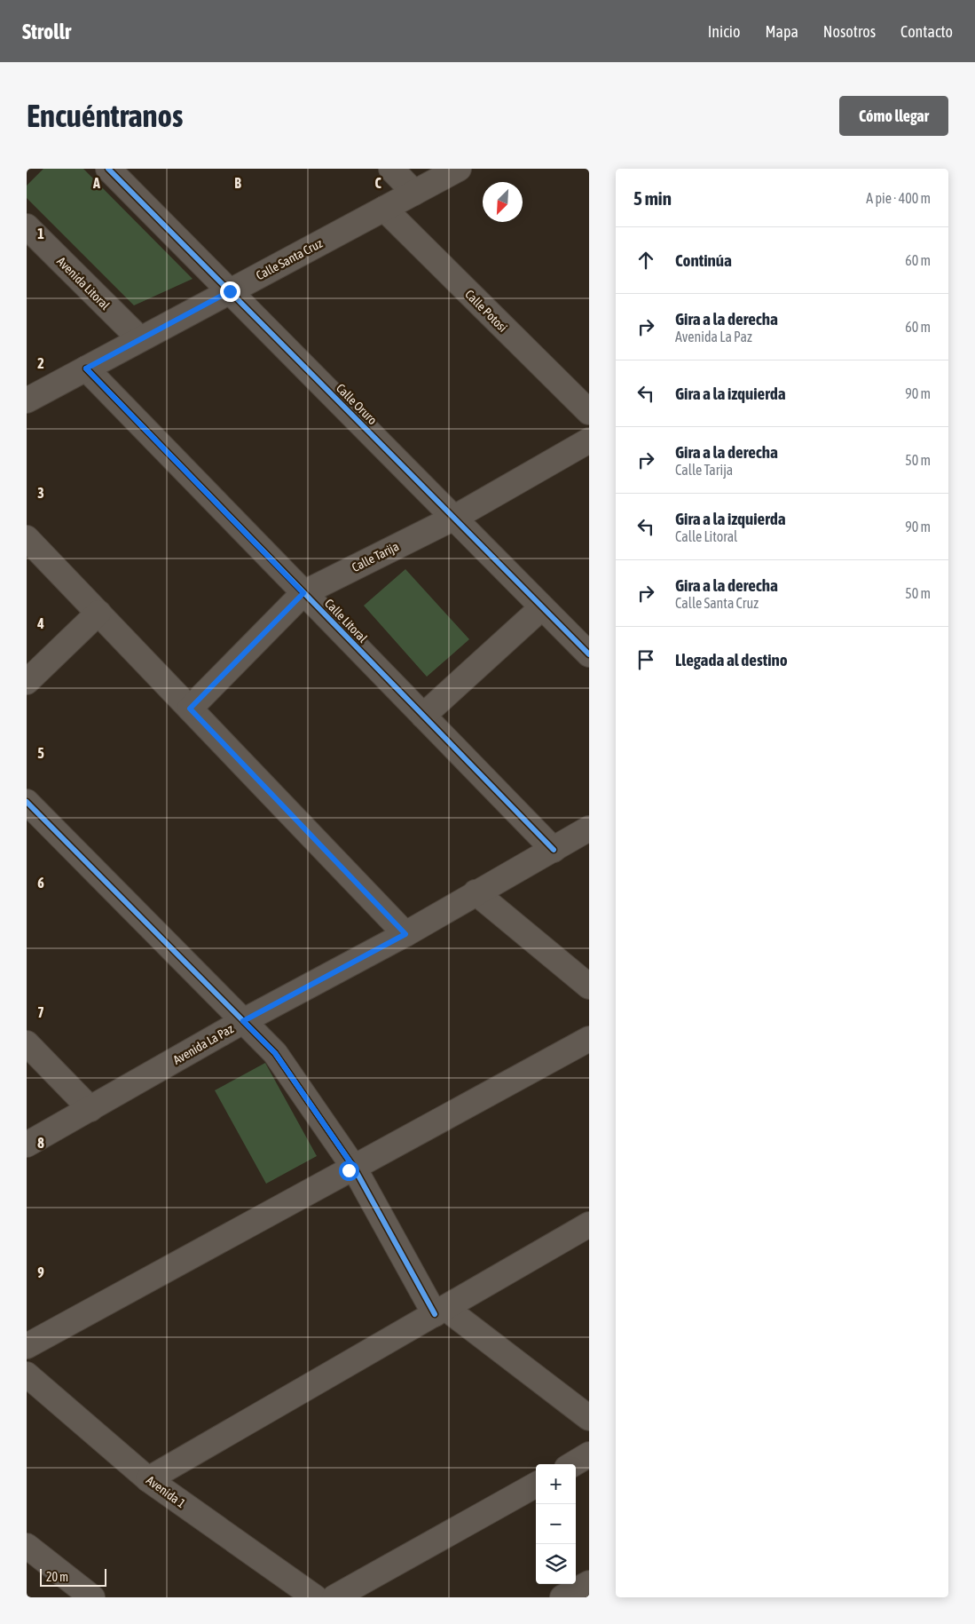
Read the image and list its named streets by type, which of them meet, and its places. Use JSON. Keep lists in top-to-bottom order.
{
  "streets": {
    "street": [
      "Calle Santa Cruz",
      "Avenida Litoral",
      "Calle Potosi",
      "Calle Oruro",
      "Calle Tarija",
      "Calle Litoral",
      "Avenida La Paz",
      "Avenida 1"
    ]
  },
  "crossings": [
    ["Calle Santa Cruz", "Avenida Litoral"],
    ["Calle Santa Cruz", "Calle Potosi"],
    ["Calle Santa Cruz", "Calle Oruro"],
    ["Calle Santa Cruz", "Calle Litoral"],
    ["Calle Oruro", "Calle Tarija"],
    ["Calle Tarija", "Calle Litoral"],
    ["Calle Litoral", "Avenida La Paz"]
  ],
  "scale_bar": "20 m",
  "north": "bottom left",
  "page": {
    "header": "Strollr",
    "nav": [
      "Inicio",
      "Mapa",
      "Nosotros",
      "Contacto"
    ],
    "buttons": "Cómo llegar",
    "title": "Encuéntranos",
    "heading": ["5 min", "A pie · 400 m"],
    "list": [
      ["Continúa", "60 m"],
      ["Gira a la derecha", "Avenida La Paz", "60 m"],
      ["Gira a la izquierda", "90 m"],
      ["Gira a la derecha", "Calle Tarija", "50 m"],
      ["Gira a la izquierda", "Calle Litoral", "90 m"],
      ["Gira a la derecha", "Calle Santa Cruz", "50 m"],
      "Llegada al destino"
    ],
    "map_buttons": ["+", "−"],
    "scale": "20 m"
  },
  "grid": {
    "columns": ["A", "B", "C"],
    "rows": [
      "1",
      "2",
      "3",
      "4",
      "5",
      "6",
      "7",
      "8",
      "9"
    ]
  }
}
